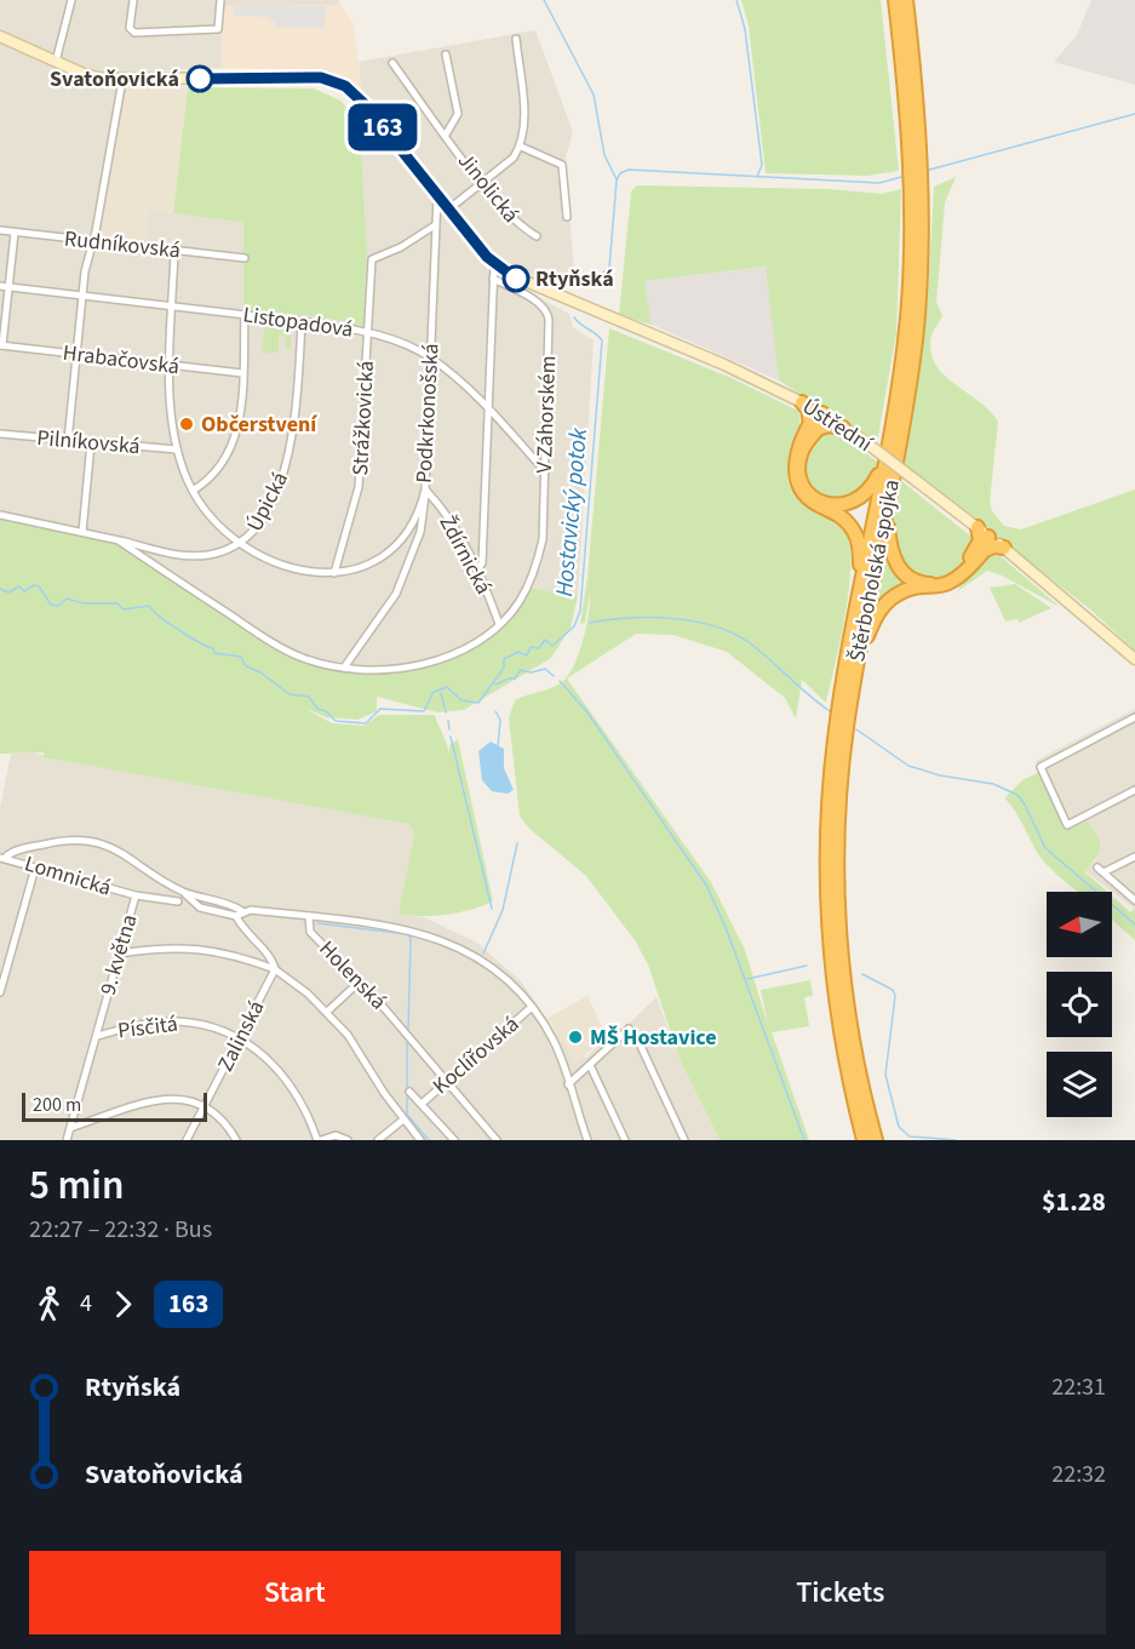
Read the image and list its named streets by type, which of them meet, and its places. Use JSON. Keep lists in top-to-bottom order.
{
  "streets": {
    "highway": ["Štěrboholská spojka"],
    "street": [
      "Jinolická",
      "Rudníkovská",
      "Listopadová",
      "Hrabačovská",
      "Podkrkonošská",
      "V Záhorském",
      "Strážkovická",
      "Ústřední",
      "Pilníkovská",
      "Úpická",
      "Ždírnická",
      "Lomnická",
      "9. května",
      "Holenská",
      "Písčitá",
      "Zalinská",
      "Koclířovská"
    ]
  },
  "crossings": [
    ["Rudníkovská", "Podkrkonošská"],
    ["Listopadová", "Podkrkonošská"],
    ["Listopadová", "V Záhorském"],
    ["Listopadová", "Strážkovická"],
    ["Listopadová", "Úpická"],
    ["Hrabačovská", "Podkrkonošská"],
    ["Podkrkonošská", "V Záhorském"],
    ["Podkrkonošská", "Strážkovická"],
    ["Podkrkonošská", "Ústřední"],
    ["Podkrkonošská", "Pilníkovská"],
    ["Podkrkonošská", "Úpická"],
    ["Podkrkonošská", "Ždírnická"],
    ["V Záhorském", "Úpická"],
    ["V Záhorském", "Ždírnická"],
    ["Lomnická", "9. května"],
    ["9. května", "Písčitá"],
    ["Holenská", "Koclířovská"],
    ["Písčitá", "Zalinská"]
  ],
  "water": ["Hostavický potok"],
  "places": [
    "Svatoňovická",
    "Rtyňská",
    "Občerstvení",
    "MŠ Hostavice"
  ],
  "lines": ["bus line 163"],
  "scale_bar": "200 m",
  "north": "left",
  "page": {
    "on_map": "163",
    "scale": "200 m",
    "heading": ["5 min", "22:27 – 22:32 · Bus", "$1.28"],
    "legs": ["4", "163"],
    "list": [
      {
        "name": "Rtyňská",
        "value": "22:31"
      },
      {
        "name": "Svatoňovická",
        "value": "22:32"
      }
    ],
    "buttons": ["Start", "Tickets"]
  }
}
